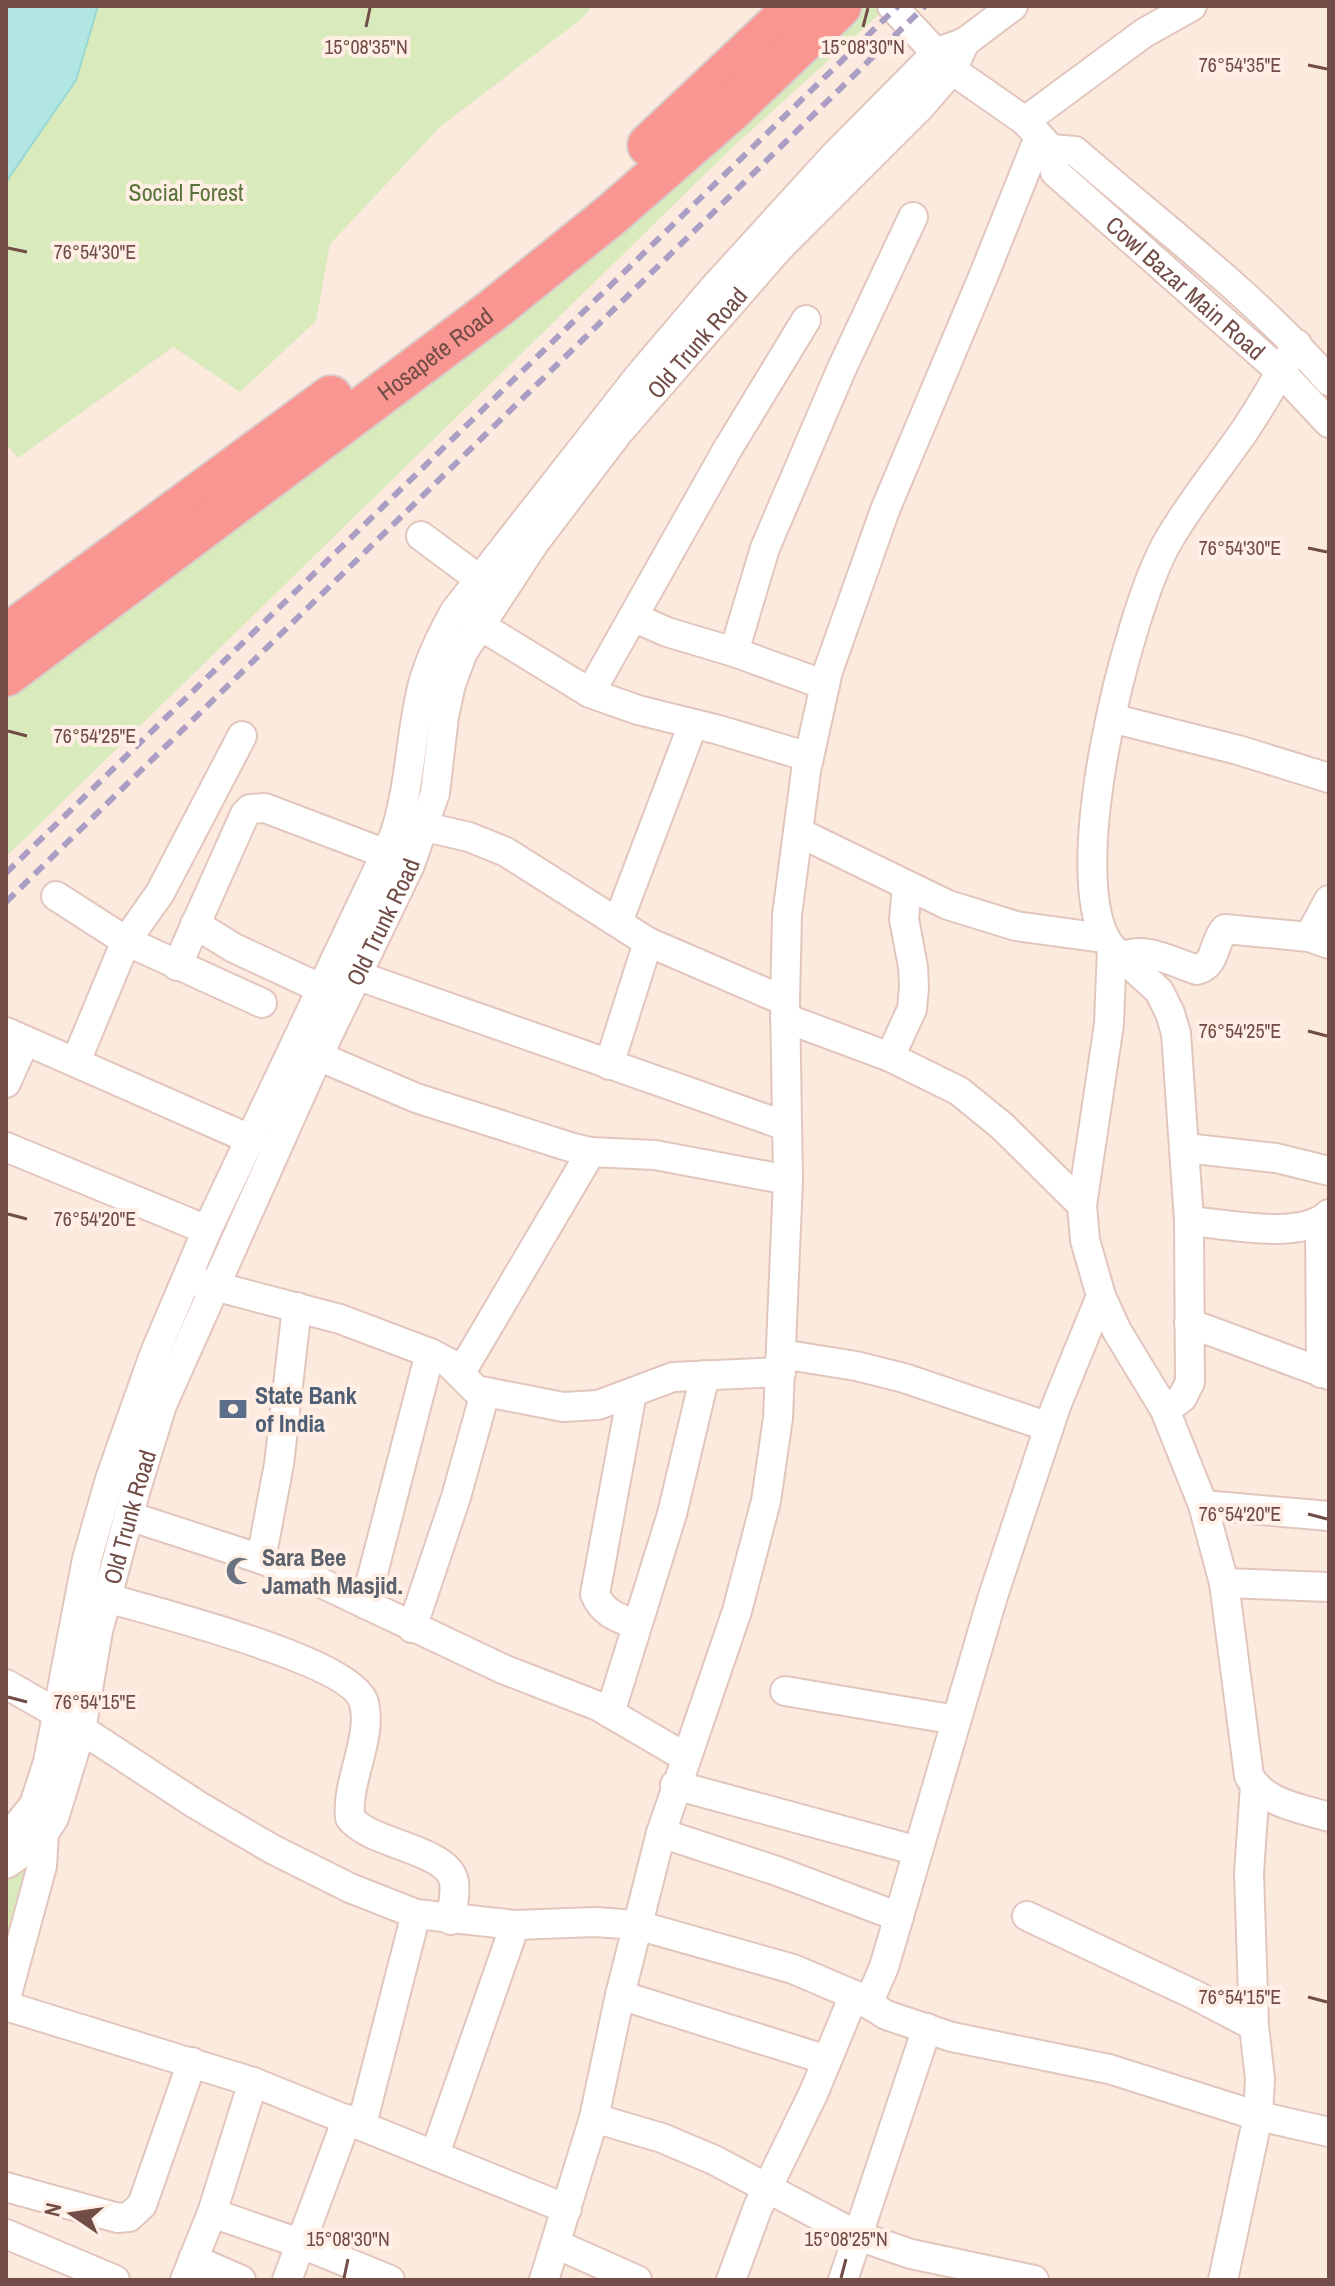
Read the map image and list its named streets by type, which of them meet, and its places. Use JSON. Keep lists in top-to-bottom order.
{
  "streets": {
    "highway": ["Hosapete Road"],
    "street": ["Cowl Bazar Main Road", "Old Trunk Road"]
  },
  "parks": ["Social Forest"],
  "places": {
    "bank": ["State Bank of India"],
    "mosque": ["Sara Bee Jamath Masjid."]
  },
  "north": "left",
  "coordinates": [
    "15°08'35\"N",
    "15°08'30\"N",
    "76°54'35\"E",
    "76°54'30\"E",
    "76°54'25\"E",
    "76°54'20\"E",
    "76°54'15\"E",
    "15°08'25\"N"
  ]
}
